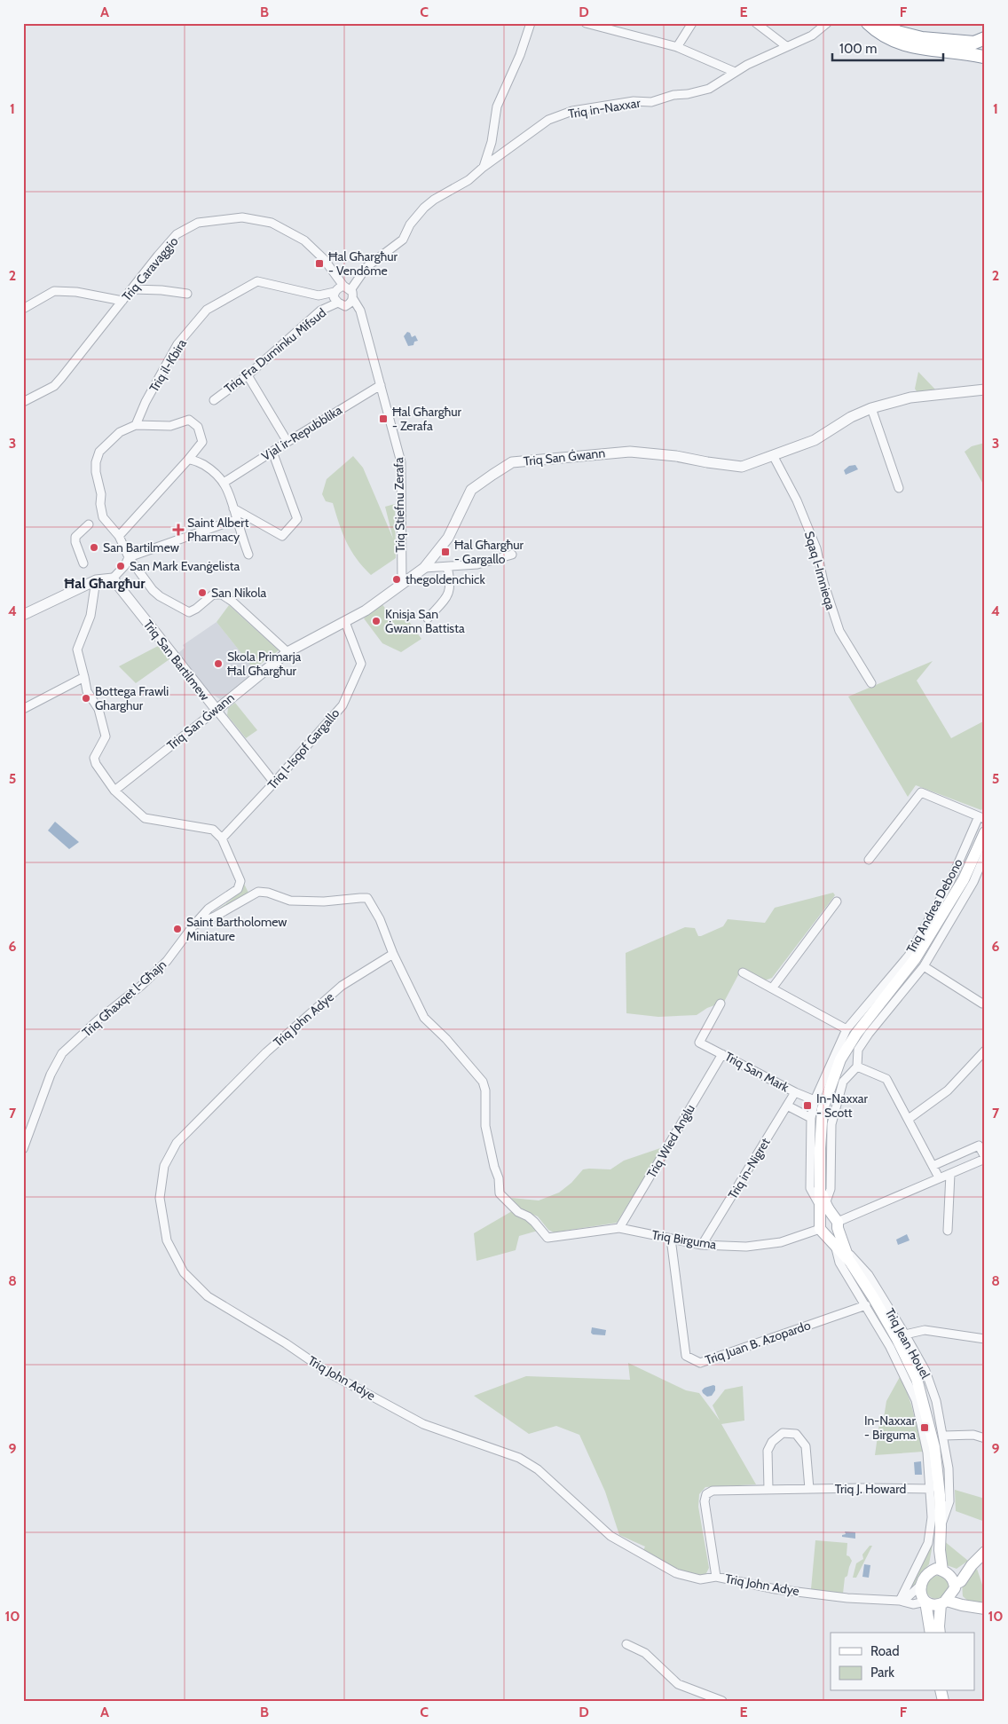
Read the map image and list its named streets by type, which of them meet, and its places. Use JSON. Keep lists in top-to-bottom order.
{
  "streets": {
    "main road": ["Triq Andrea Debono", "Triq Jean Houel"],
    "street": [
      "Triq in-Naxxar",
      "Triq Caravaggio",
      "Triq Fra Duminku Mifsud",
      "Triq il-Kbira",
      "Vjal ir-Repubblika",
      "Triq San Ġwann",
      "Triq Stiefnu Zerafa",
      "Sqaq l-Imnieqa",
      "Triq San Bartilmew",
      "Triq l-Isqof Gargallo",
      "Triq Għaxqet l-Għajn",
      "Triq John Adye",
      "Triq San Mark",
      "Triq Wied Anġlu",
      "Triq in-Nigret",
      "Triq Birguma",
      "Triq Juan B. Azopardo",
      "Triq J. Howard"
    ]
  },
  "crossings": [
    ["Triq in-Naxxar", "Triq Caravaggio"],
    ["Triq in-Naxxar", "Triq Fra Duminku Mifsud"],
    ["Triq in-Naxxar", "Triq il-Kbira"],
    ["Triq in-Naxxar", "Triq Stiefnu Zerafa"],
    ["Triq Caravaggio", "Triq Fra Duminku Mifsud"],
    ["Triq Caravaggio", "Triq il-Kbira"],
    ["Triq Caravaggio", "Triq Stiefnu Zerafa"],
    ["Triq Fra Duminku Mifsud", "Triq il-Kbira"],
    ["Triq Fra Duminku Mifsud", "Triq Stiefnu Zerafa"],
    ["Triq il-Kbira", "Triq Stiefnu Zerafa"],
    ["Vjal ir-Repubblika", "Triq Stiefnu Zerafa"],
    ["Triq San Ġwann", "Triq Stiefnu Zerafa"],
    ["Triq San Ġwann", "Sqaq l-Imnieqa"],
    ["Triq San Ġwann", "Triq San Bartilmew"],
    ["Triq San Ġwann", "Triq l-Isqof Gargallo"],
    ["Triq San Bartilmew", "Triq l-Isqof Gargallo"],
    ["Triq l-Isqof Gargallo", "Triq Għaxqet l-Għajn"],
    ["Triq Andrea Debono", "Triq San Mark"],
    ["Triq Andrea Debono", "Triq Birguma"],
    ["Triq Andrea Debono", "Triq Jean Houel"],
    ["Triq John Adye", "Triq Birguma"],
    ["Triq John Adye", "Triq Jean Houel"],
    ["Triq John Adye", "Triq J. Howard"],
    ["Triq San Mark", "Triq Wied Anġlu"],
    ["Triq San Mark", "Triq in-Nigret"],
    ["Triq Wied Anġlu", "Triq Birguma"],
    ["Triq in-Nigret", "Triq Birguma"],
    ["Triq Birguma", "Triq Juan B. Azopardo"],
    ["Triq Birguma", "Triq Jean Houel"],
    ["Triq Juan B. Azopardo", "Triq Jean Houel"],
    ["Triq Jean Houel", "Triq J. Howard"]
  ],
  "districts": ["Ħal Għargħur"],
  "places": {
    "transit": [
      "Ħal Għargħur - Vendôme",
      "Ħal Għargħur - Zerafa",
      "Ħal Għargħur - Gargallo",
      "In-Naxxar - Scott",
      "In-Naxxar - Birguma"
    ],
    "health": ["Saint Albert Pharmacy"],
    "other": [
      "San Bartilmew",
      "San Mark Evanġelista",
      "thegoldenchick",
      "San Nikola",
      "Knisja San Ġwann Battista",
      "Skola Primarja Ħal Għargħur",
      "Bottega Frawli Gharghur",
      "Saint Bartholomew Miniature"
    ]
  },
  "legend": ["Road", "Park"],
  "scale_bar": "100 m",
  "grid": {
    "columns": [
      "A",
      "B",
      "C",
      "D",
      "E",
      "F"
    ],
    "rows": [
      "1",
      "2",
      "3",
      "4",
      "5",
      "6",
      "7",
      "8",
      "9",
      "10"
    ]
  }
}
